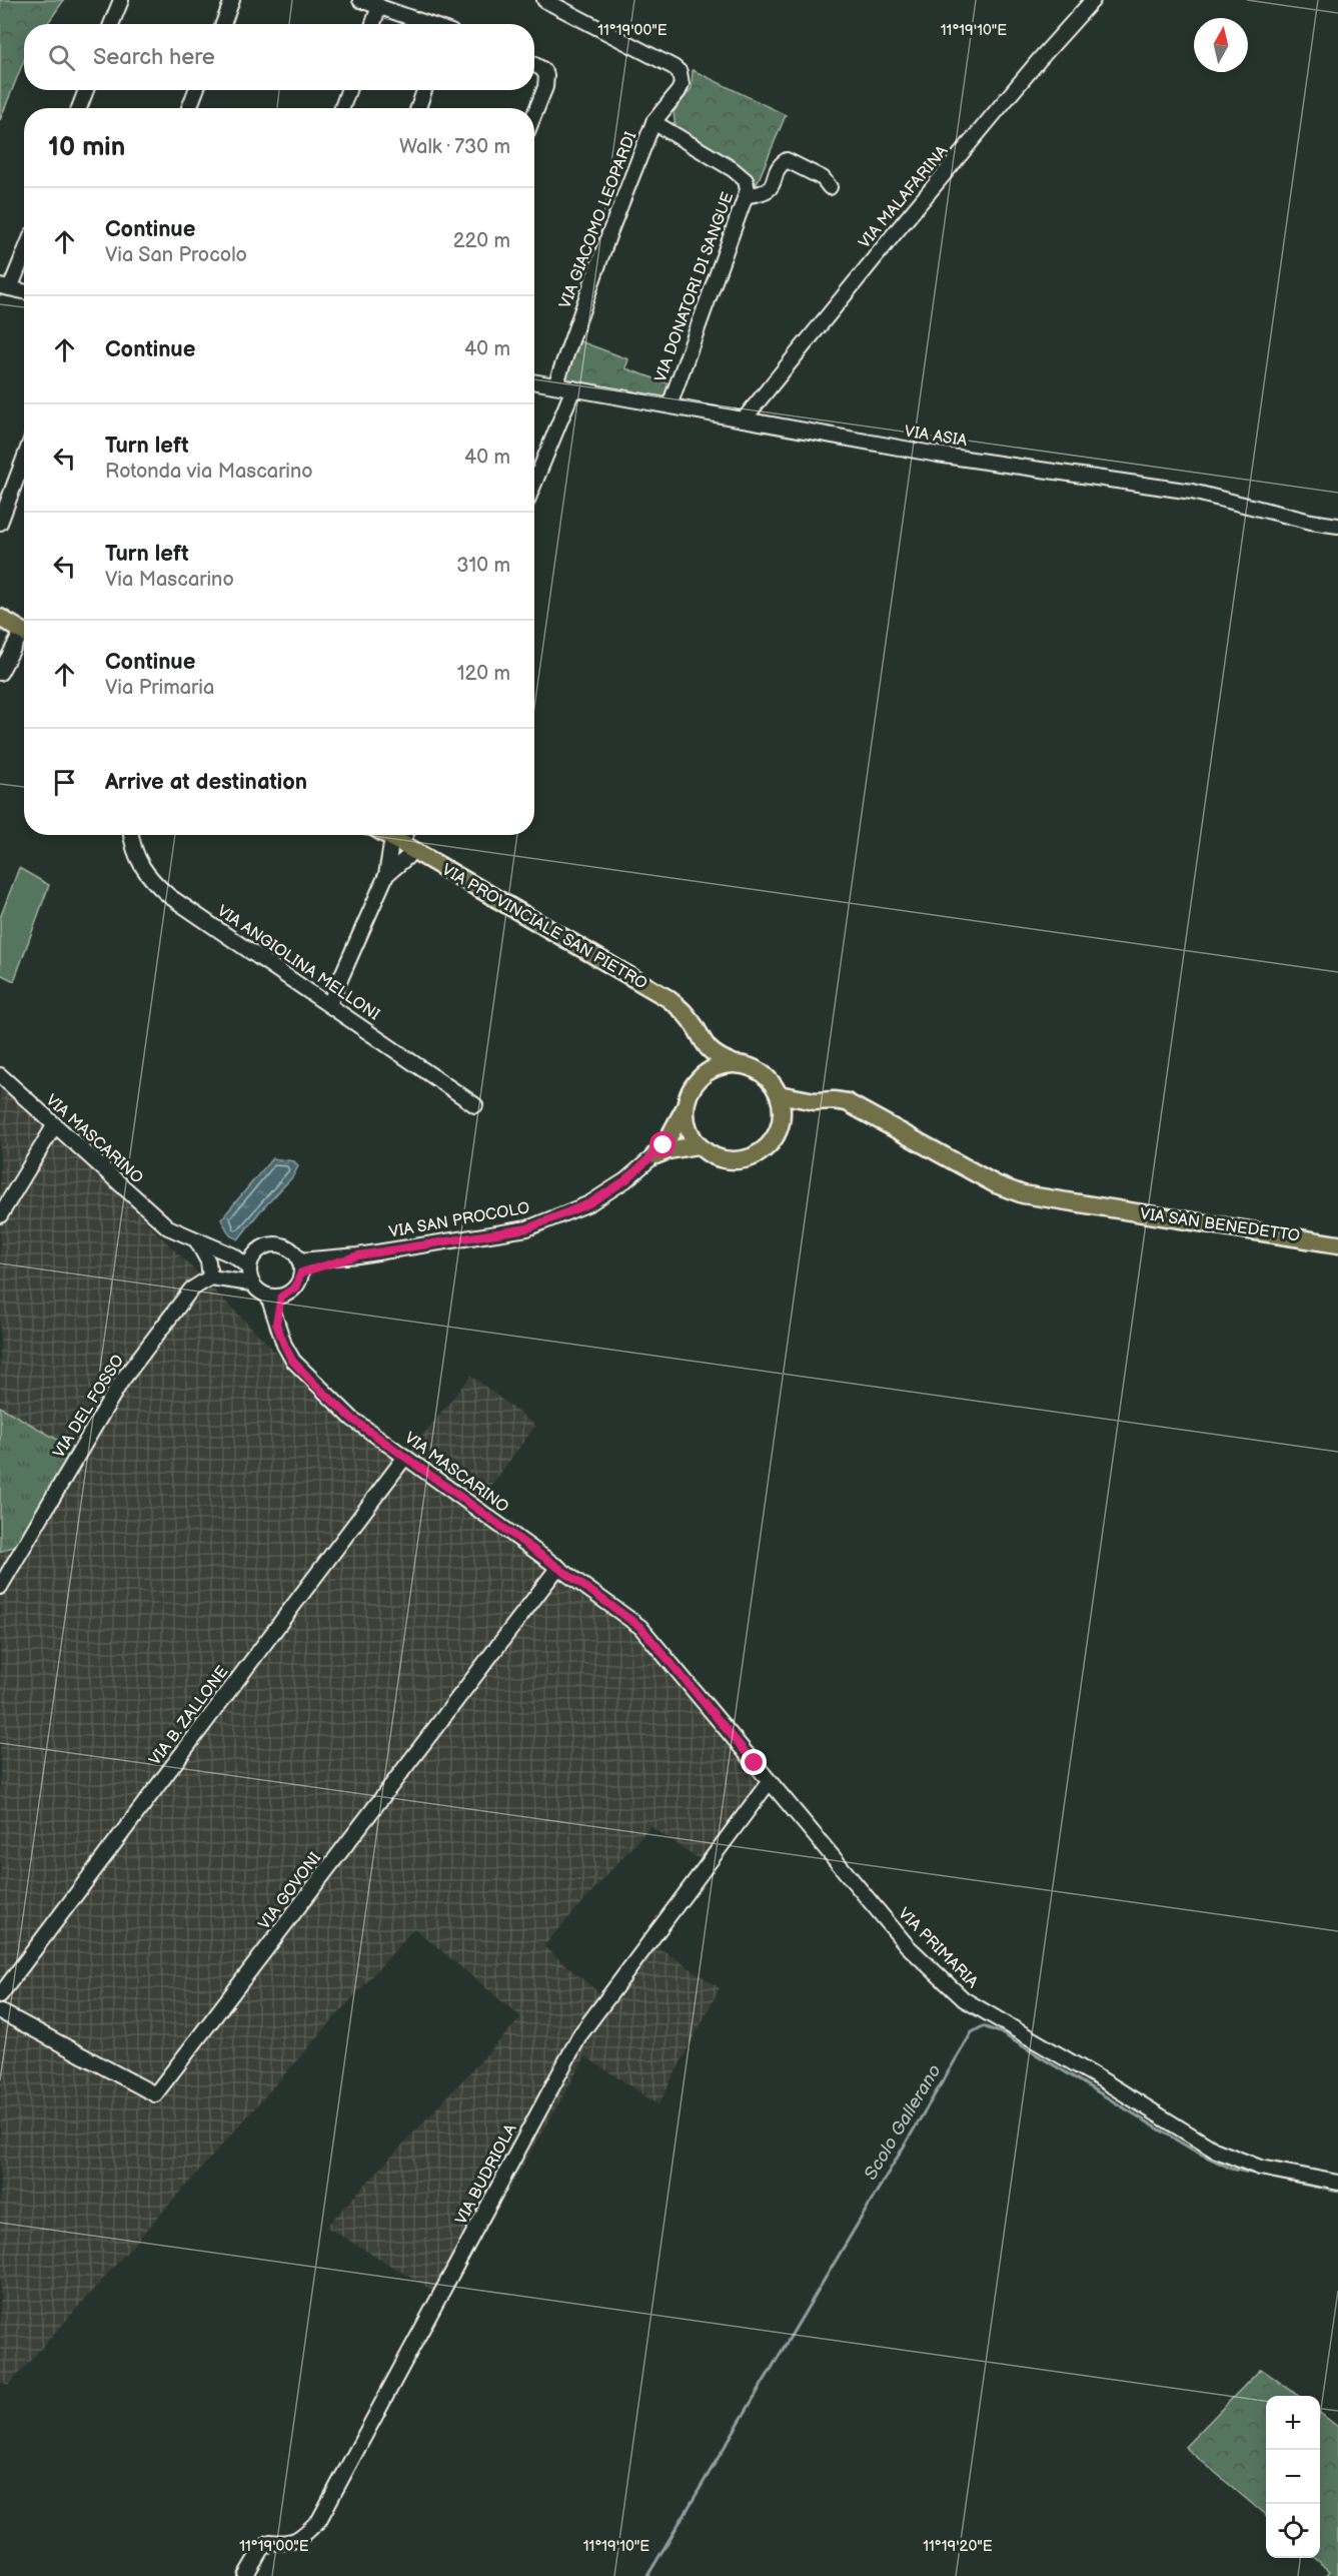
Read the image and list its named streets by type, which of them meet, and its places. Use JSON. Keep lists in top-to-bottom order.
{
  "streets": {
    "main road": ["VIA PROVINCIALE SAN PIETRO", "VIA SAN BENEDETTO"],
    "street": [
      "VIA MALAFARINA",
      "VIA GIACOMO LEOPARDI",
      "VIA DONATORI DI SANGUE",
      "VIA ASIA",
      "VIA ANGIOLINA MELLONI",
      "VIA MASCARINO",
      "VIA SAN PROCOLO",
      "VIA DEL FOSSO",
      "VIA B. ZALLONE",
      "VIA GOVONI",
      "VIA PRIMARIA",
      "VIA BUDRIOLA"
    ]
  },
  "crossings": [
    ["VIA MALAFARINA", "VIA ASIA"],
    ["VIA GIACOMO LEOPARDI", "VIA DONATORI DI SANGUE"],
    ["VIA GIACOMO LEOPARDI", "VIA ASIA"],
    ["VIA DONATORI DI SANGUE", "VIA ASIA"],
    ["VIA MASCARINO", "VIA SAN PROCOLO"],
    ["VIA MASCARINO", "VIA B. ZALLONE"],
    ["VIA MASCARINO", "VIA GOVONI"],
    ["VIA MASCARINO", "VIA PRIMARIA"],
    ["VIA PRIMARIA", "VIA BUDRIOLA"]
  ],
  "water": ["Scolo Gallerano"],
  "north": "top",
  "page": {
    "search": "Search here",
    "heading": ["10 min", "Walk · 730 m"],
    "list": [
      ["Continue", "Via San Procolo", "220 m"],
      ["Continue", "40 m"],
      ["Turn left", "Rotonda via Mascarino", "40 m"],
      ["Turn left", "Via Mascarino", "310 m"],
      ["Continue", "Via Primaria", "120 m"],
      "Arrive at destination"
    ],
    "map_buttons": ["+", "−"]
  },
  "coordinates": ["11°19'00\"E", "11°19'10\"E", "11°19'20\"E"]
}
